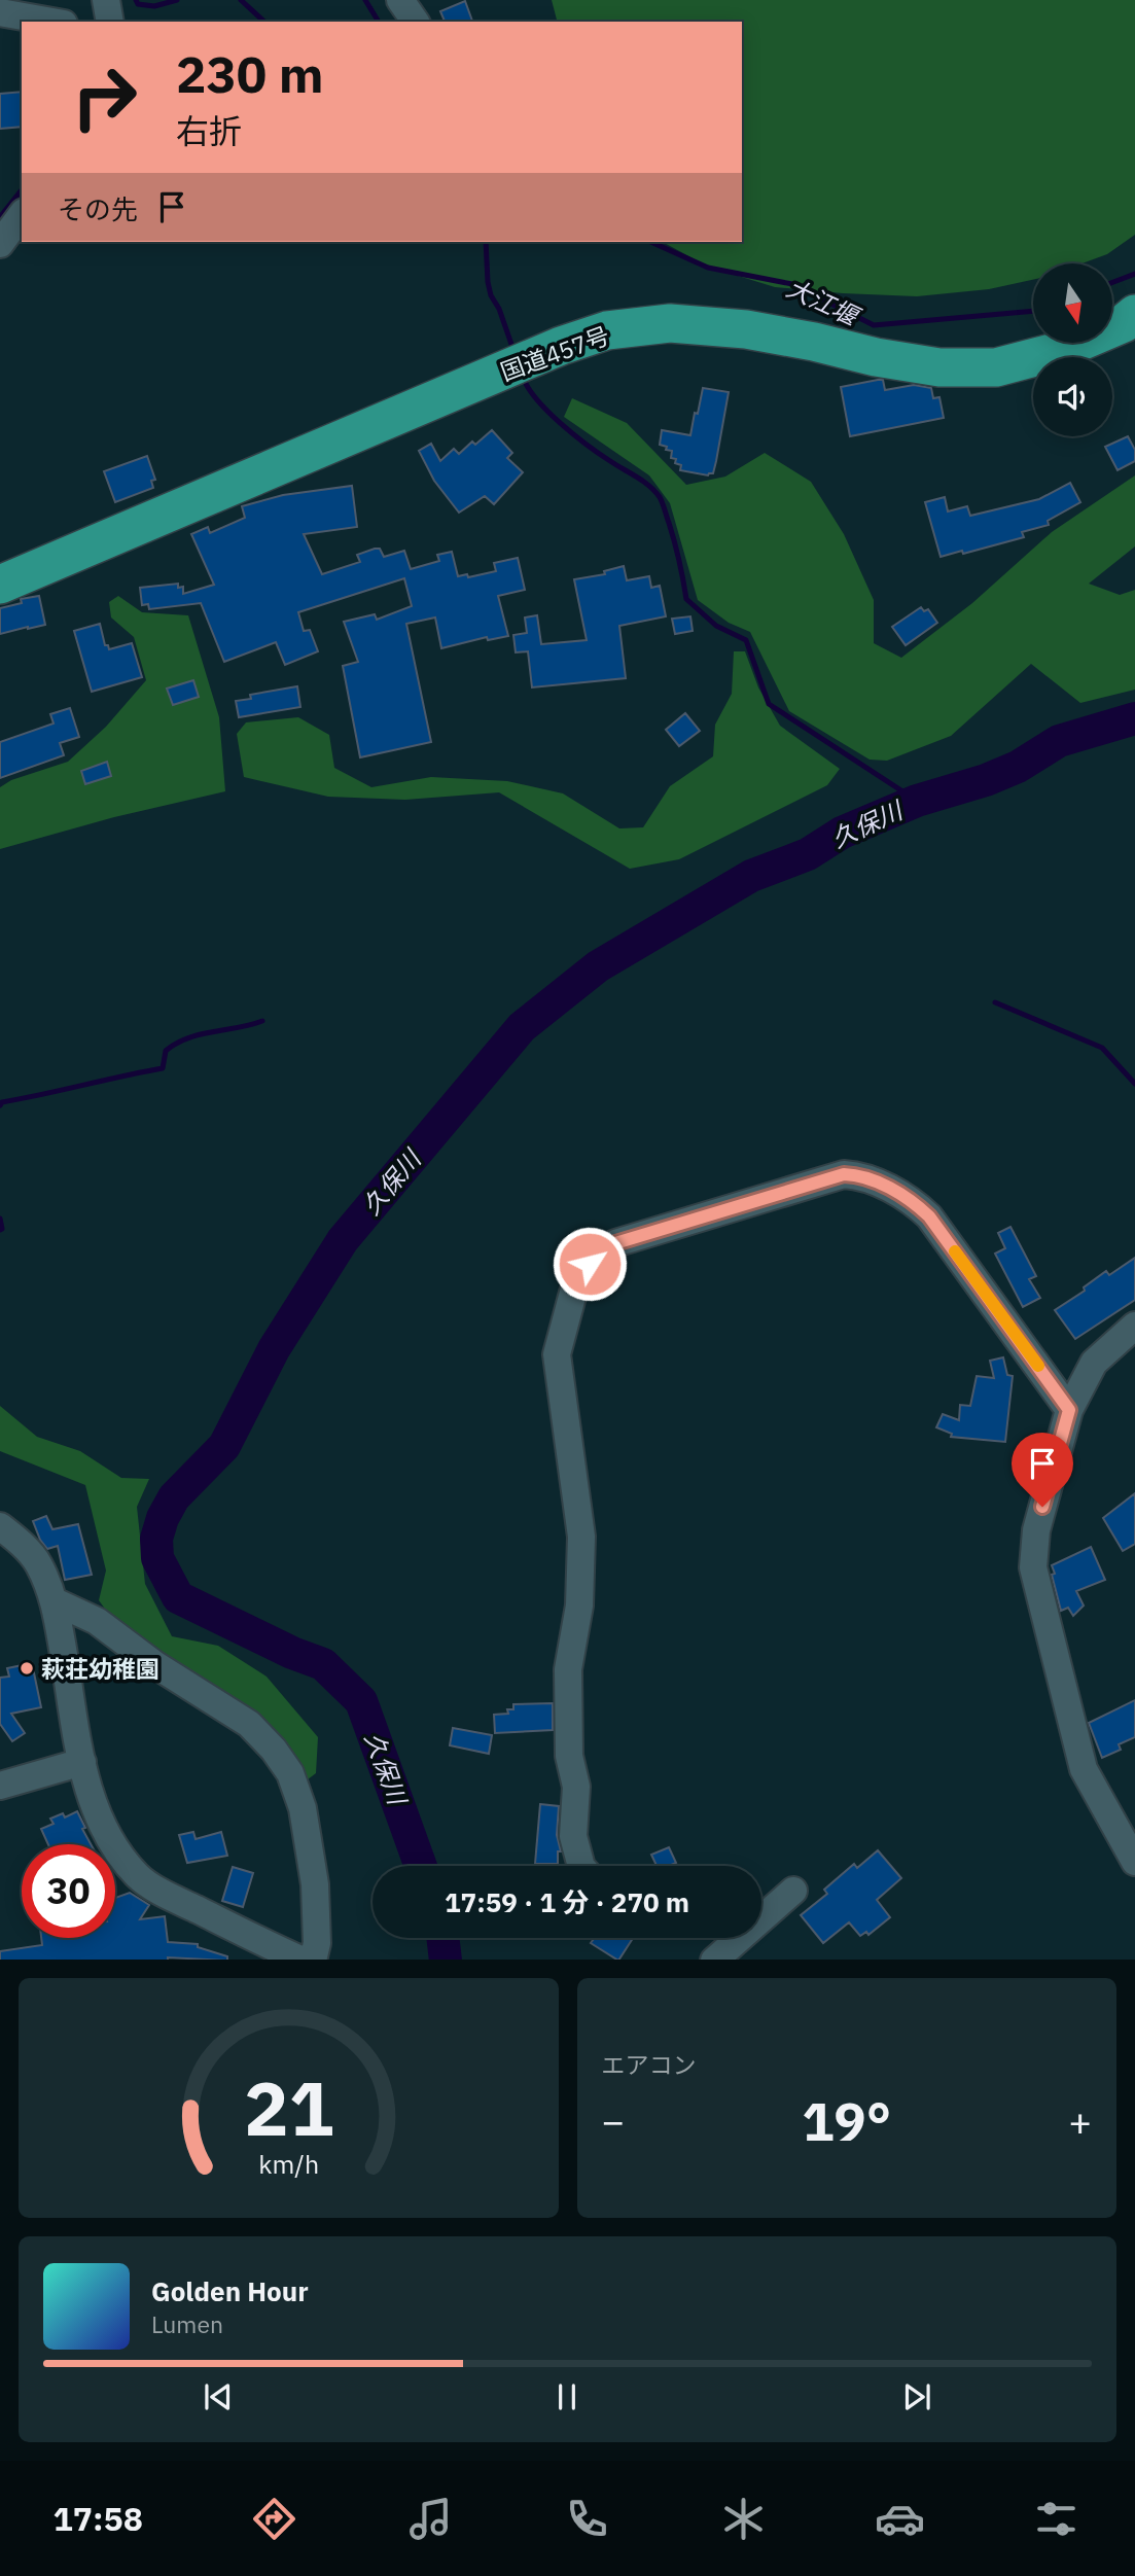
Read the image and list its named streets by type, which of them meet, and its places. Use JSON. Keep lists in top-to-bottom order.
{
  "streets": {
    "highway": ["国道457号"]
  },
  "water": ["大江堰", "久保川"],
  "places": ["萩荘幼稚園"],
  "north": "bottom",
  "page": {
    "turn": ["230 m", "右折"],
    "then": "その先",
    "limit": "30",
    "trip": "17:59 · 1 分 · 270 m",
    "tile": "エアコン",
    "heat": ["−", "19°", "+"],
    "song": ["Golden Hour", "Lumen"],
    "tabs": "17:58",
    "gauge": ["21", "km/h"]
  }
}
